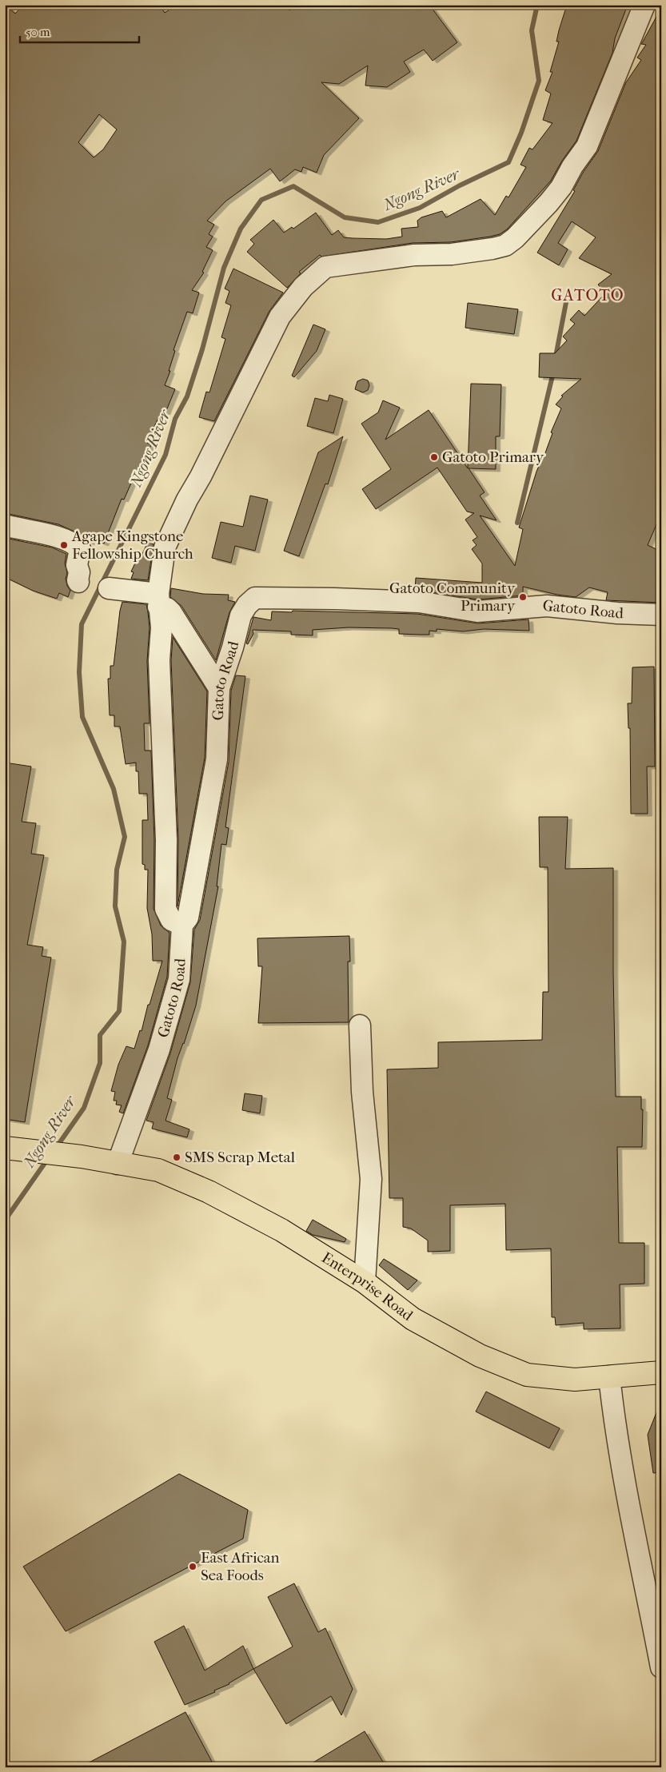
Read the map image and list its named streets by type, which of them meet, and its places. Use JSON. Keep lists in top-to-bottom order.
{
  "streets": {
    "main road": ["Enterprise Road"],
    "street": ["Gatoto Road"]
  },
  "crossings": [
    ["Gatoto Road", "Enterprise Road"]
  ],
  "districts": ["GATOTO"],
  "water": ["Ngong River"],
  "places": [
    "Gatoto Primary",
    "Agape Kingstone Fellowship Church",
    "Gatoto Community Primary",
    "SMS Scrap Metal",
    "East African Sea Foods"
  ],
  "scale_bar": "50 m"
}
